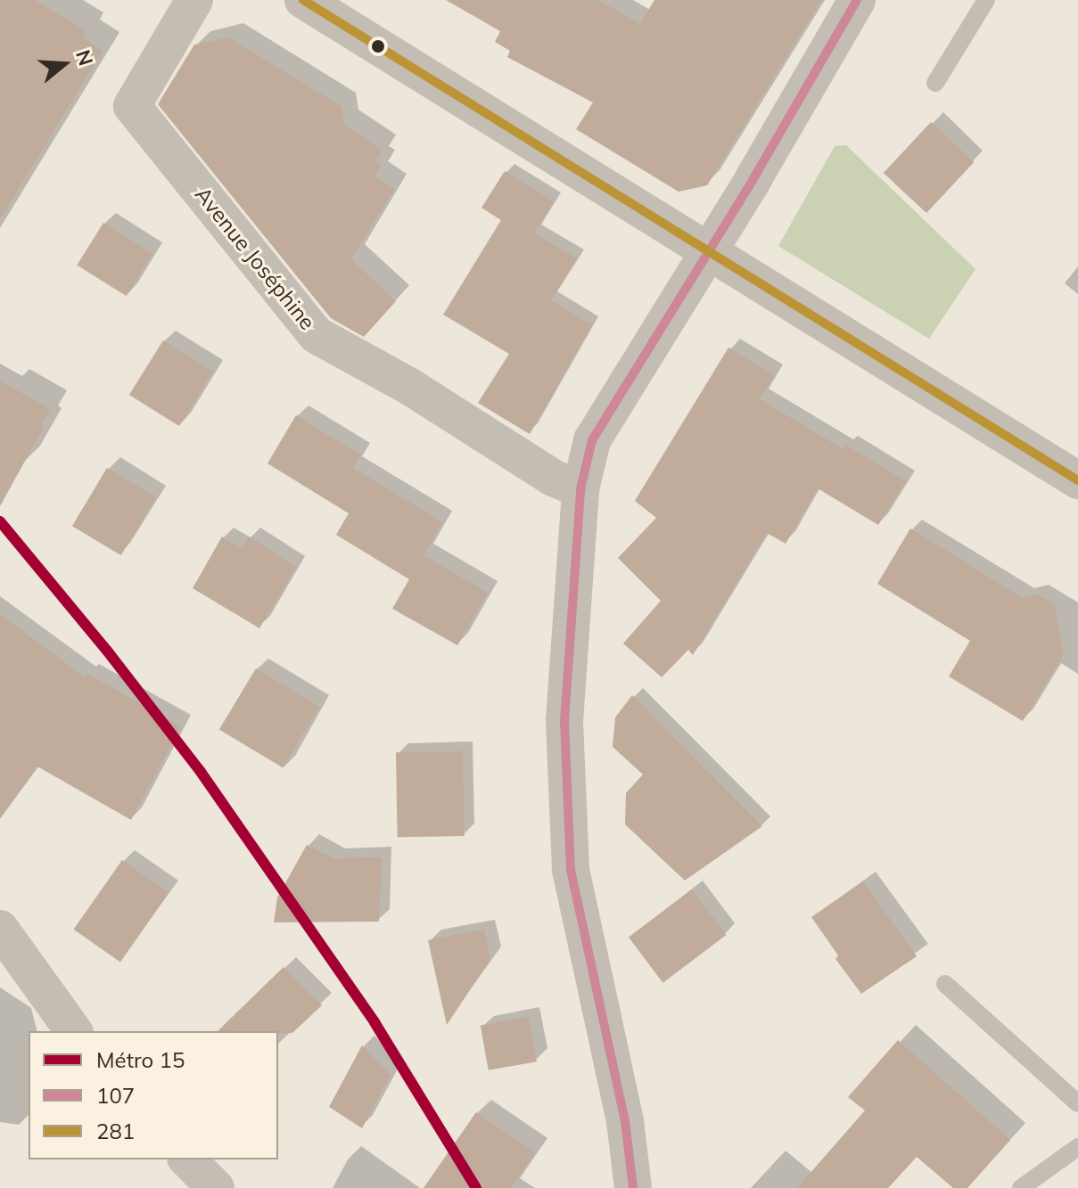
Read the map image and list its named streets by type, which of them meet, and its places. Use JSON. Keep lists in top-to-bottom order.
{
  "streets": {
    "street": ["Avenue Joséphine"]
  },
  "lines": ["transit line 107", "transit line 281", "metro line 15"],
  "legend": ["Métro 15", "107", "281"],
  "north": "right"
}
